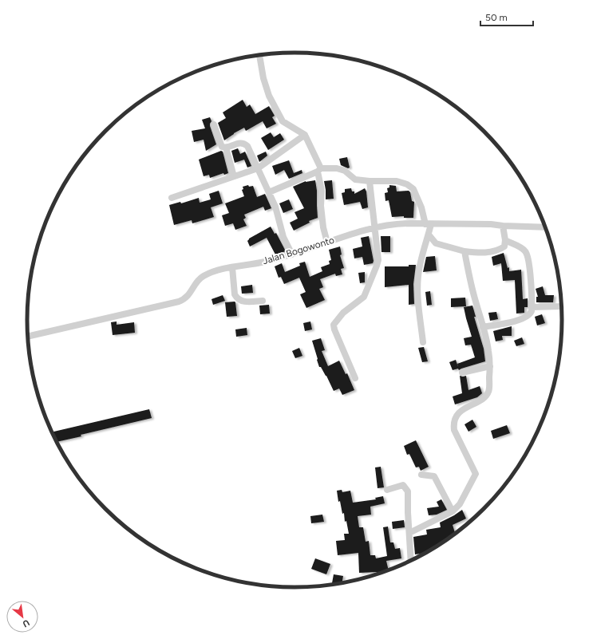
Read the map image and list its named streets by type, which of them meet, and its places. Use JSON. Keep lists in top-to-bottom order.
{
  "streets": {
    "street": ["Jalan Bogowonto"]
  },
  "scale_bar": "50 m",
  "north": "bottom right"
}
